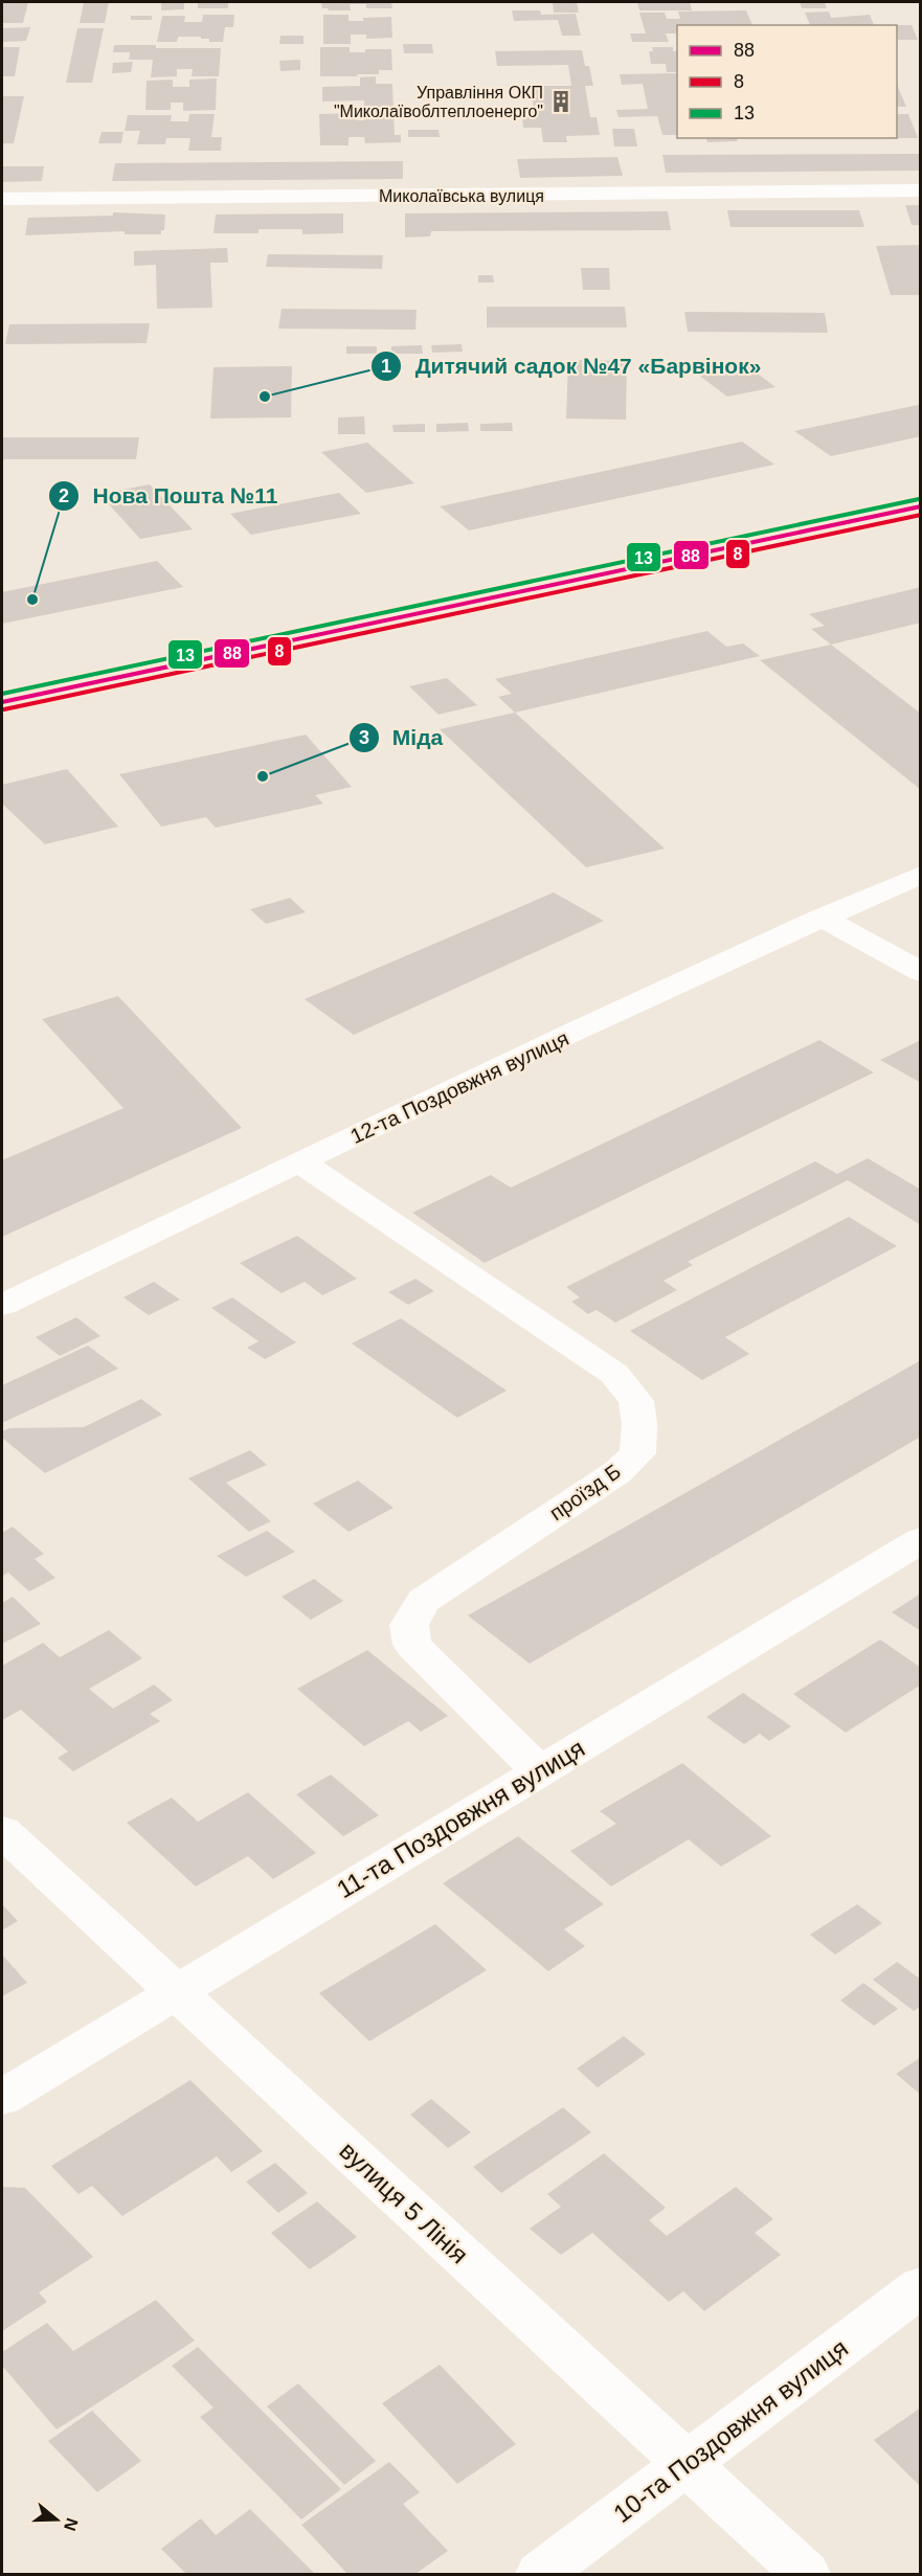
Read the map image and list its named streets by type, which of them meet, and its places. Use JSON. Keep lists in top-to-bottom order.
{
  "streets": {
    "street": [
      "Миколаївська вулиця",
      "12-та Поздовжня вулиця",
      "проїзд Б",
      "11-та Поздовжня вулиця",
      "вулиця 5 Лінія",
      "10-та Поздовжня вулиця"
    ]
  },
  "crossings": [
    ["12-та Поздовжня вулиця", "проїзд Б"],
    ["проїзд Б", "11-та Поздовжня вулиця"],
    ["11-та Поздовжня вулиця", "вулиця 5 Лінія"],
    ["вулиця 5 Лінія", "10-та Поздовжня вулиця"]
  ],
  "places": {
    "building": ["Управління ОКП \"Миколаївоблтеплоенерго\""],
    "other": ["Дитячий садок №47 «Барвінок»", "Нова Пошта №11", "Міда"]
  },
  "lines": ["transit line 13", "transit line 88", "transit line 8"],
  "legend": ["88", "8", "13"],
  "north": "right"
}
